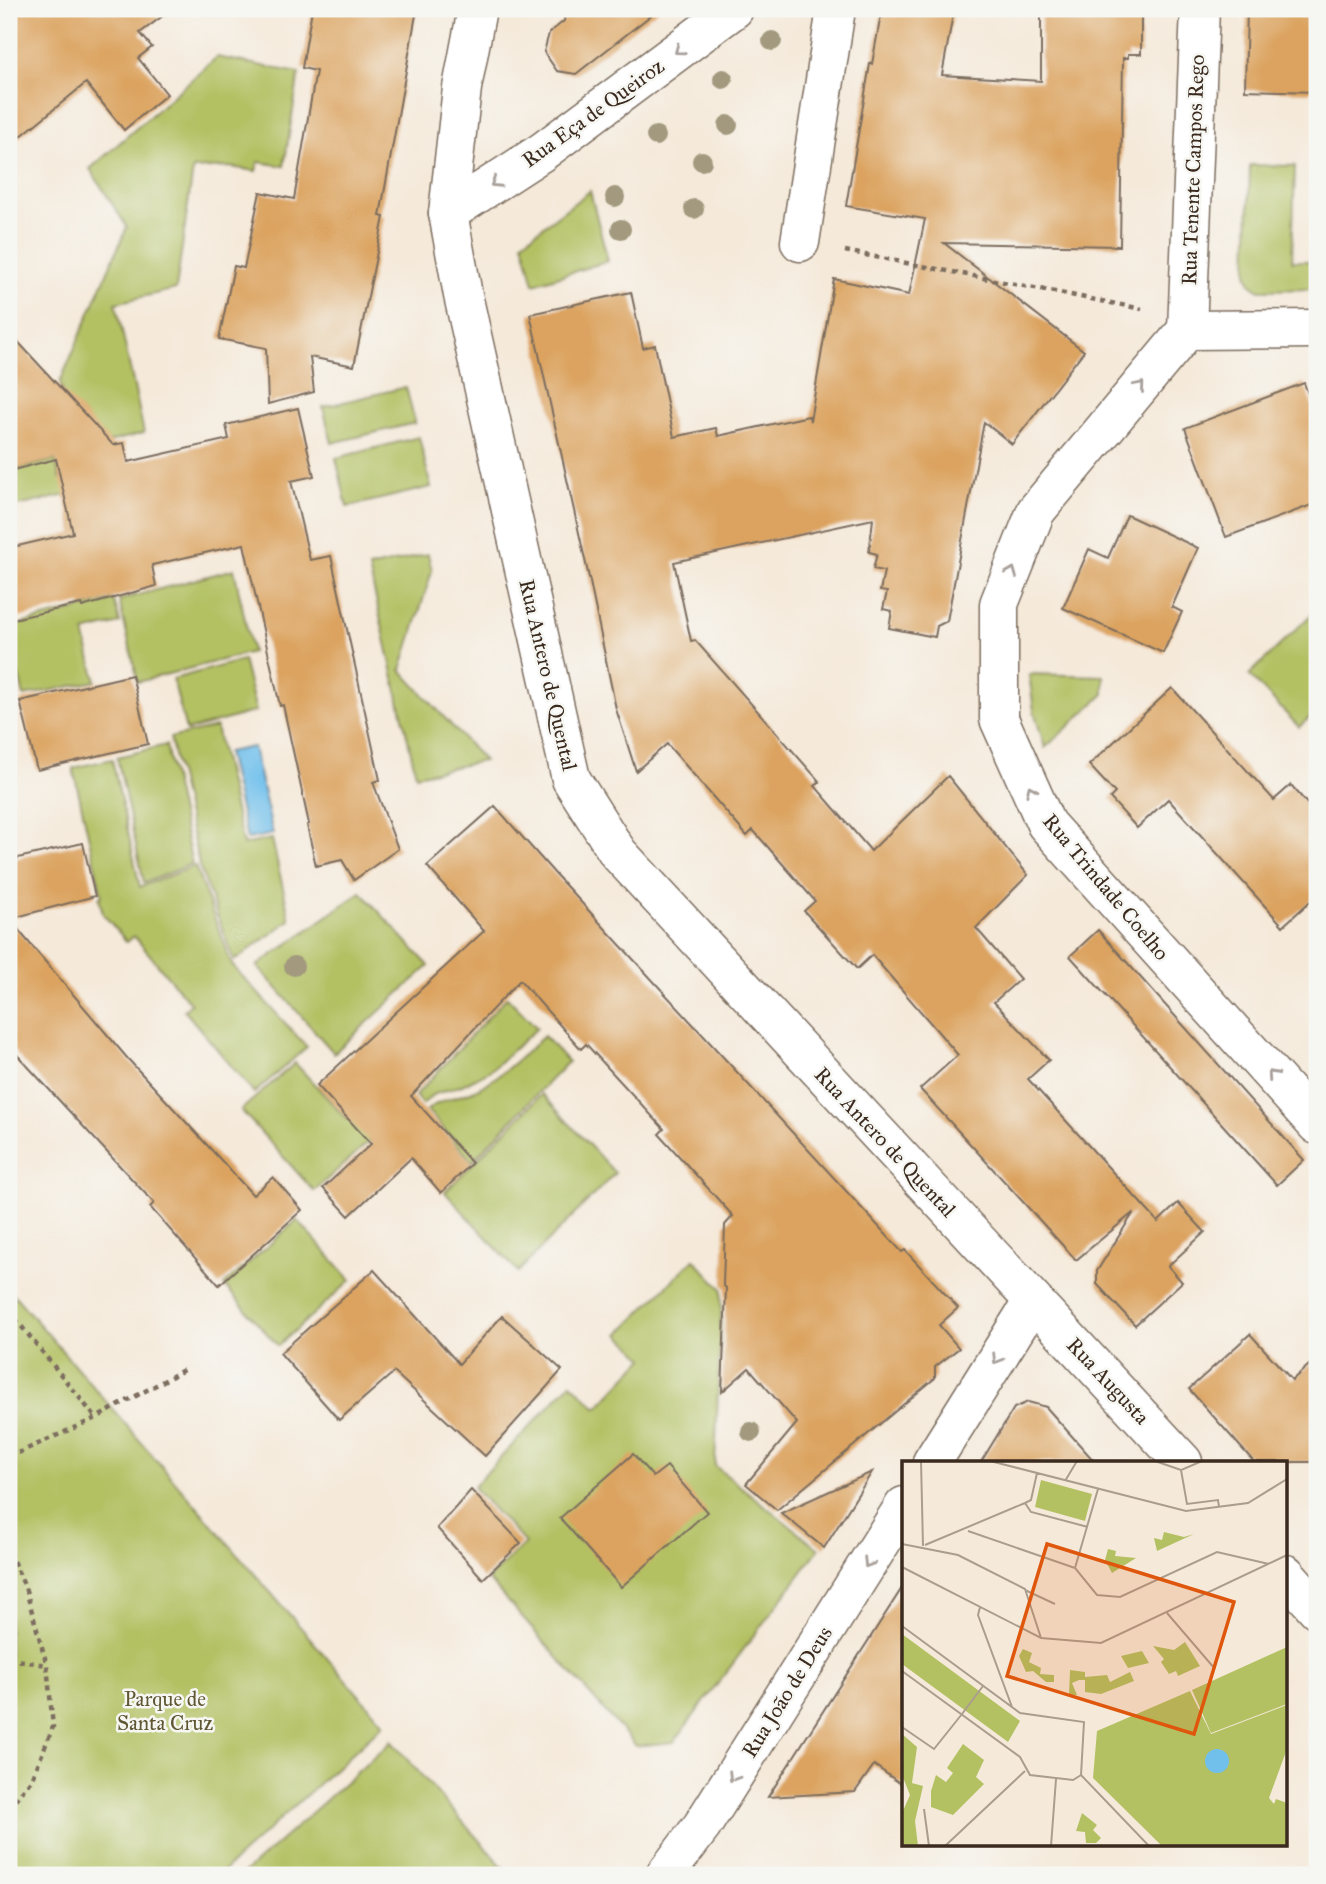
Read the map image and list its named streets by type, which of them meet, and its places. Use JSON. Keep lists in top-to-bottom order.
{
  "streets": {
    "street": [
      "Rua Eça de Queiroz",
      "Rua Tenente Campos Rego",
      "Rua Antero de Quental",
      "Rua Trindade Coelho",
      "Rua Augusta",
      "Rua João de Deus"
    ]
  },
  "crossings": [
    ["Rua Eça de Queiroz", "Rua Antero de Quental"],
    ["Rua Tenente Campos Rego", "Rua Trindade Coelho"],
    ["Rua Antero de Quental", "Rua Augusta"]
  ],
  "one_way": ["Rua Eça de Queiroz", "Rua Trindade Coelho", "Rua João de Deus"],
  "parks": ["Parque de Santa Cruz"]
}
